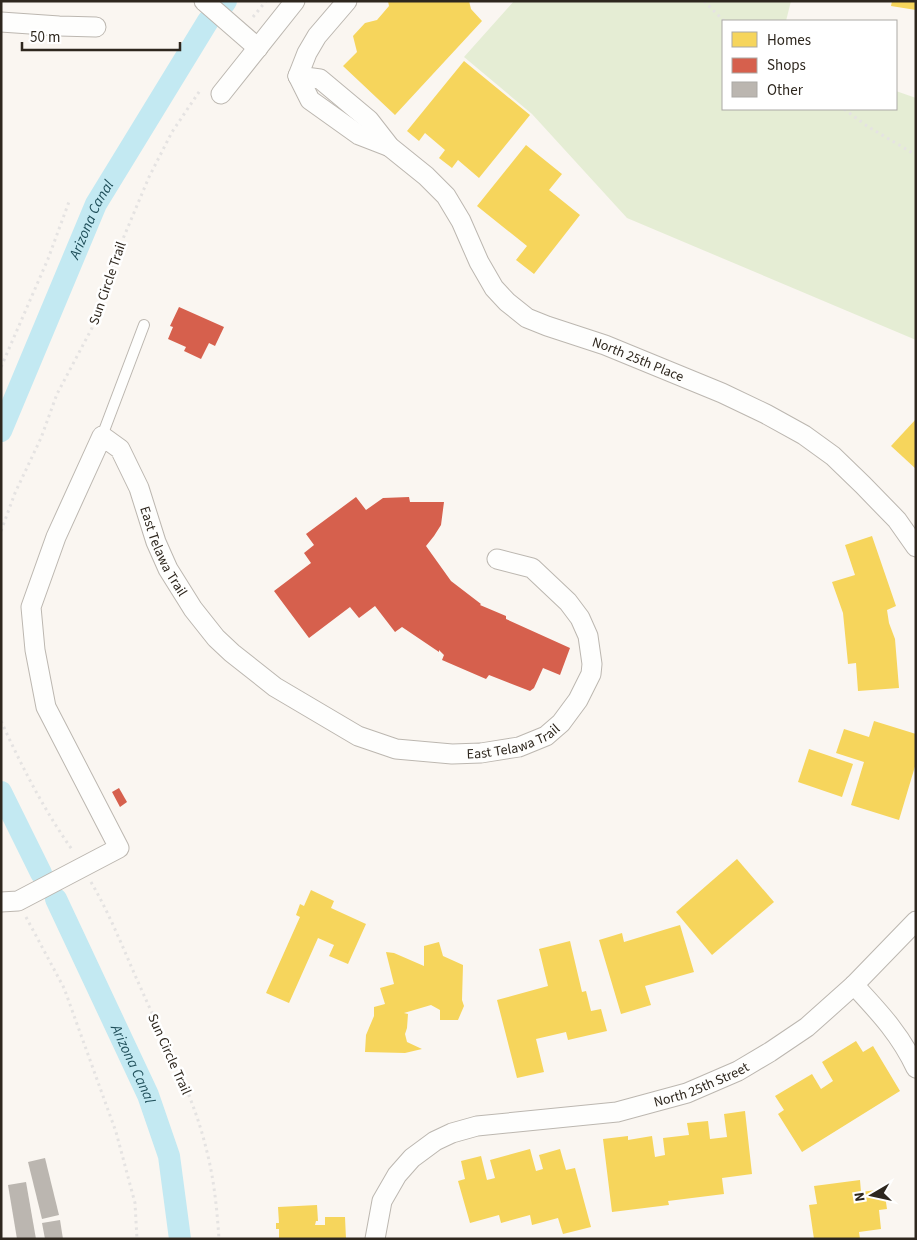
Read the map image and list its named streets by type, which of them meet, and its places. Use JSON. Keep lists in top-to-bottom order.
{
  "streets": {
    "street": ["North 25th Place", "East Telawa Trail", "North 25th Street"],
    "path": ["Sun Circle Trail"]
  },
  "water": ["Arizona Canal"],
  "legend": ["Homes", "Shops", "Other"],
  "scale_bar": "50 m",
  "north": "left"
}
